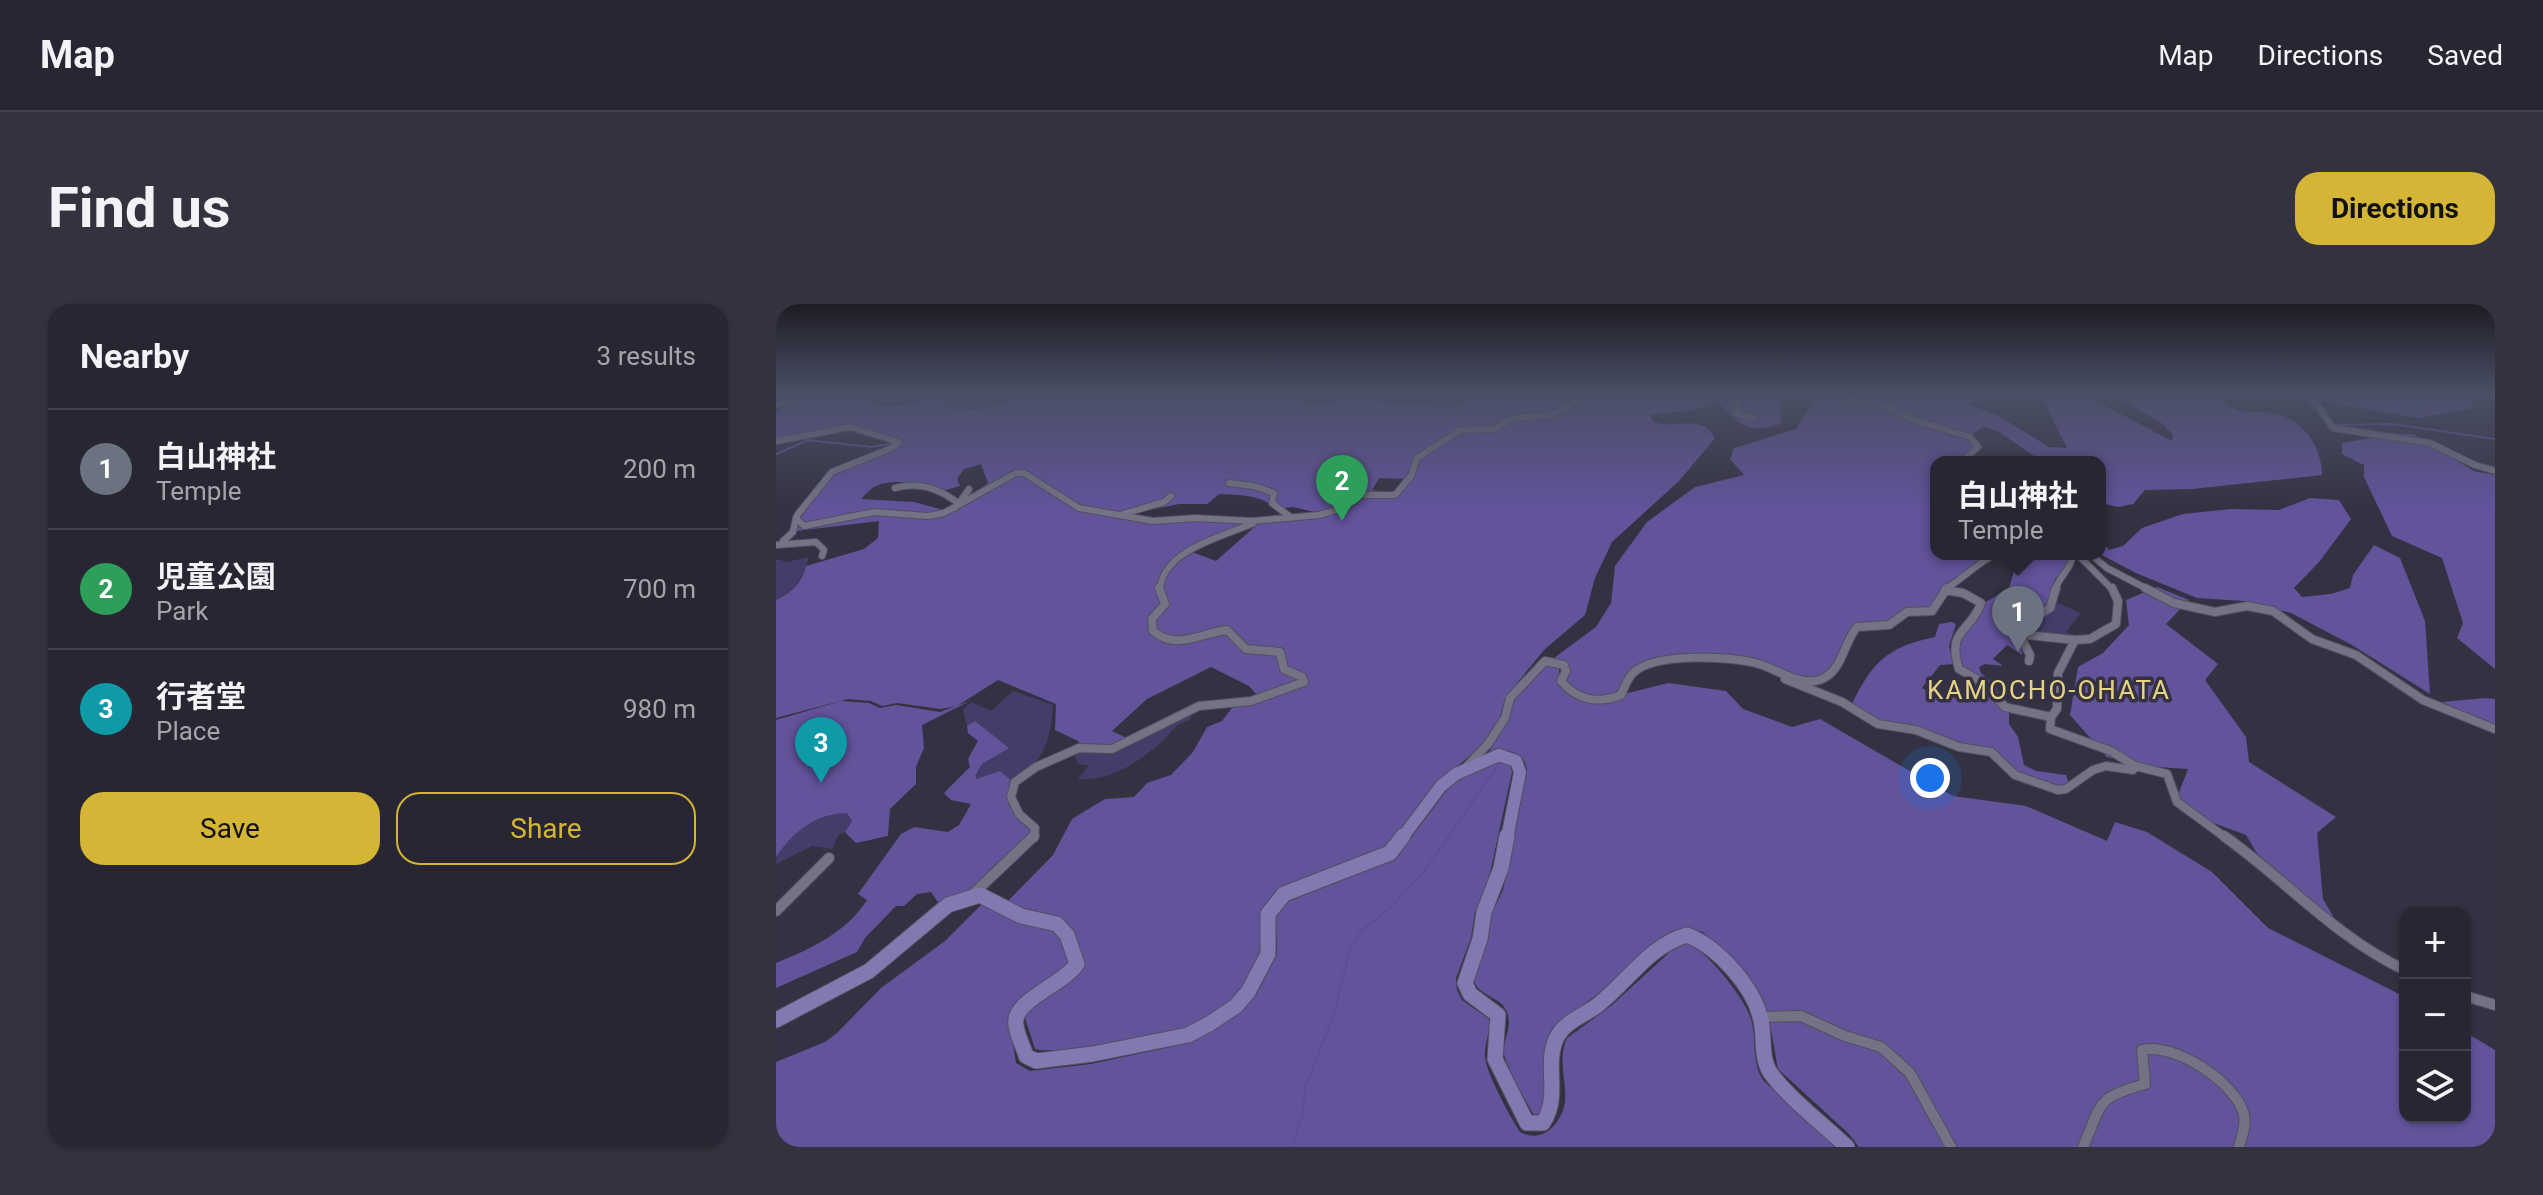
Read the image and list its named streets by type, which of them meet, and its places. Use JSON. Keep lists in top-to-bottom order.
{
  "districts": ["KAMOCHO-OHATA"],
  "page": {
    "header": "Map",
    "nav": ["Map", "Directions", "Saved"],
    "buttons": [
      "Directions",
      ["Save", "Share"]
    ],
    "title": "Find us",
    "heading": ["Nearby", "3 results"],
    "list": [
      {
        "mark": "1",
        "name": "白山神社",
        "note": "Temple",
        "value": "200 m"
      },
      {
        "mark": "2",
        "name": "児童公園",
        "note": "Park",
        "value": "700 m"
      },
      {
        "mark": "3",
        "name": "行者堂",
        "note": "Place",
        "value": "980 m"
      }
    ],
    "pins": ["2", "1", "3"],
    "popup": ["白山神社", "Temple"],
    "map_buttons": ["+", "−"]
  }
}
